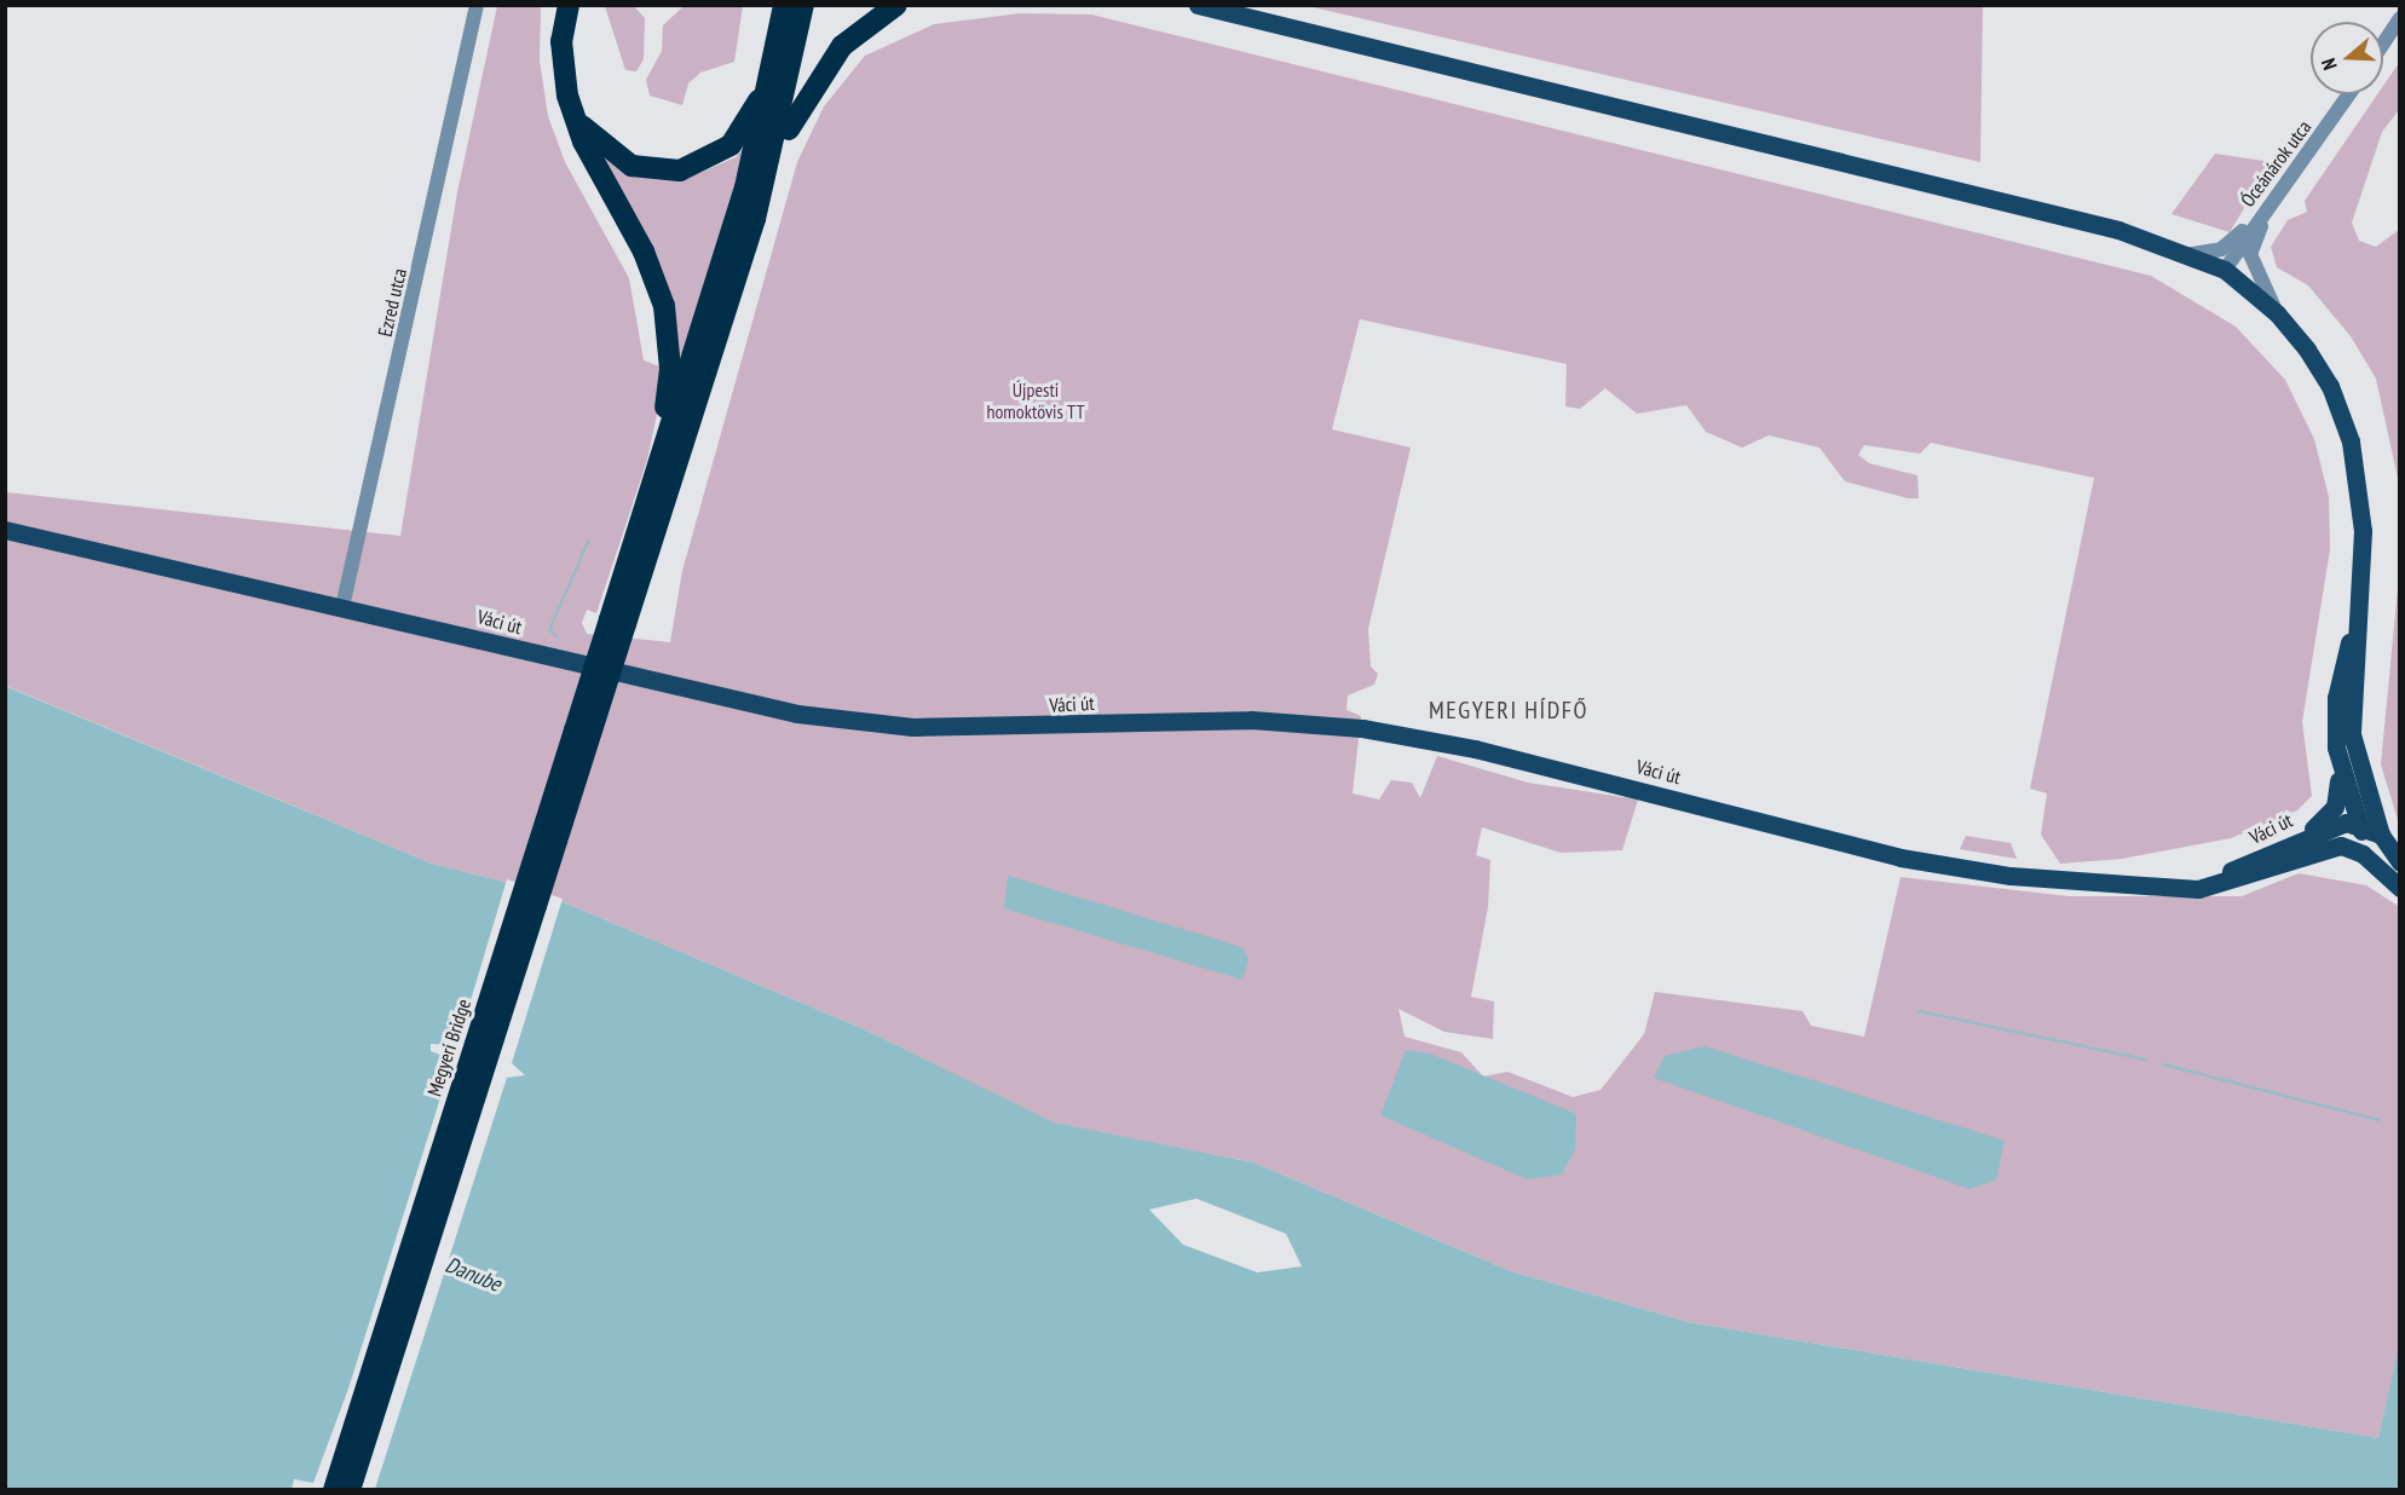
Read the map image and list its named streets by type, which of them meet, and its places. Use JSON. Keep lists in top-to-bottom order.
{
  "streets": {
    "highway": ["Megyeri Bridge"],
    "main road": ["Váci út"],
    "street": ["Óceánárok utca", "Ezred utca"]
  },
  "crossings": [
    ["Ezred utca", "Váci út"]
  ],
  "districts": ["MEGYERI HÍDFŐ"],
  "water": ["Danube"],
  "parks": ["Újpesti homoktövis TT"],
  "north": "left"
}
